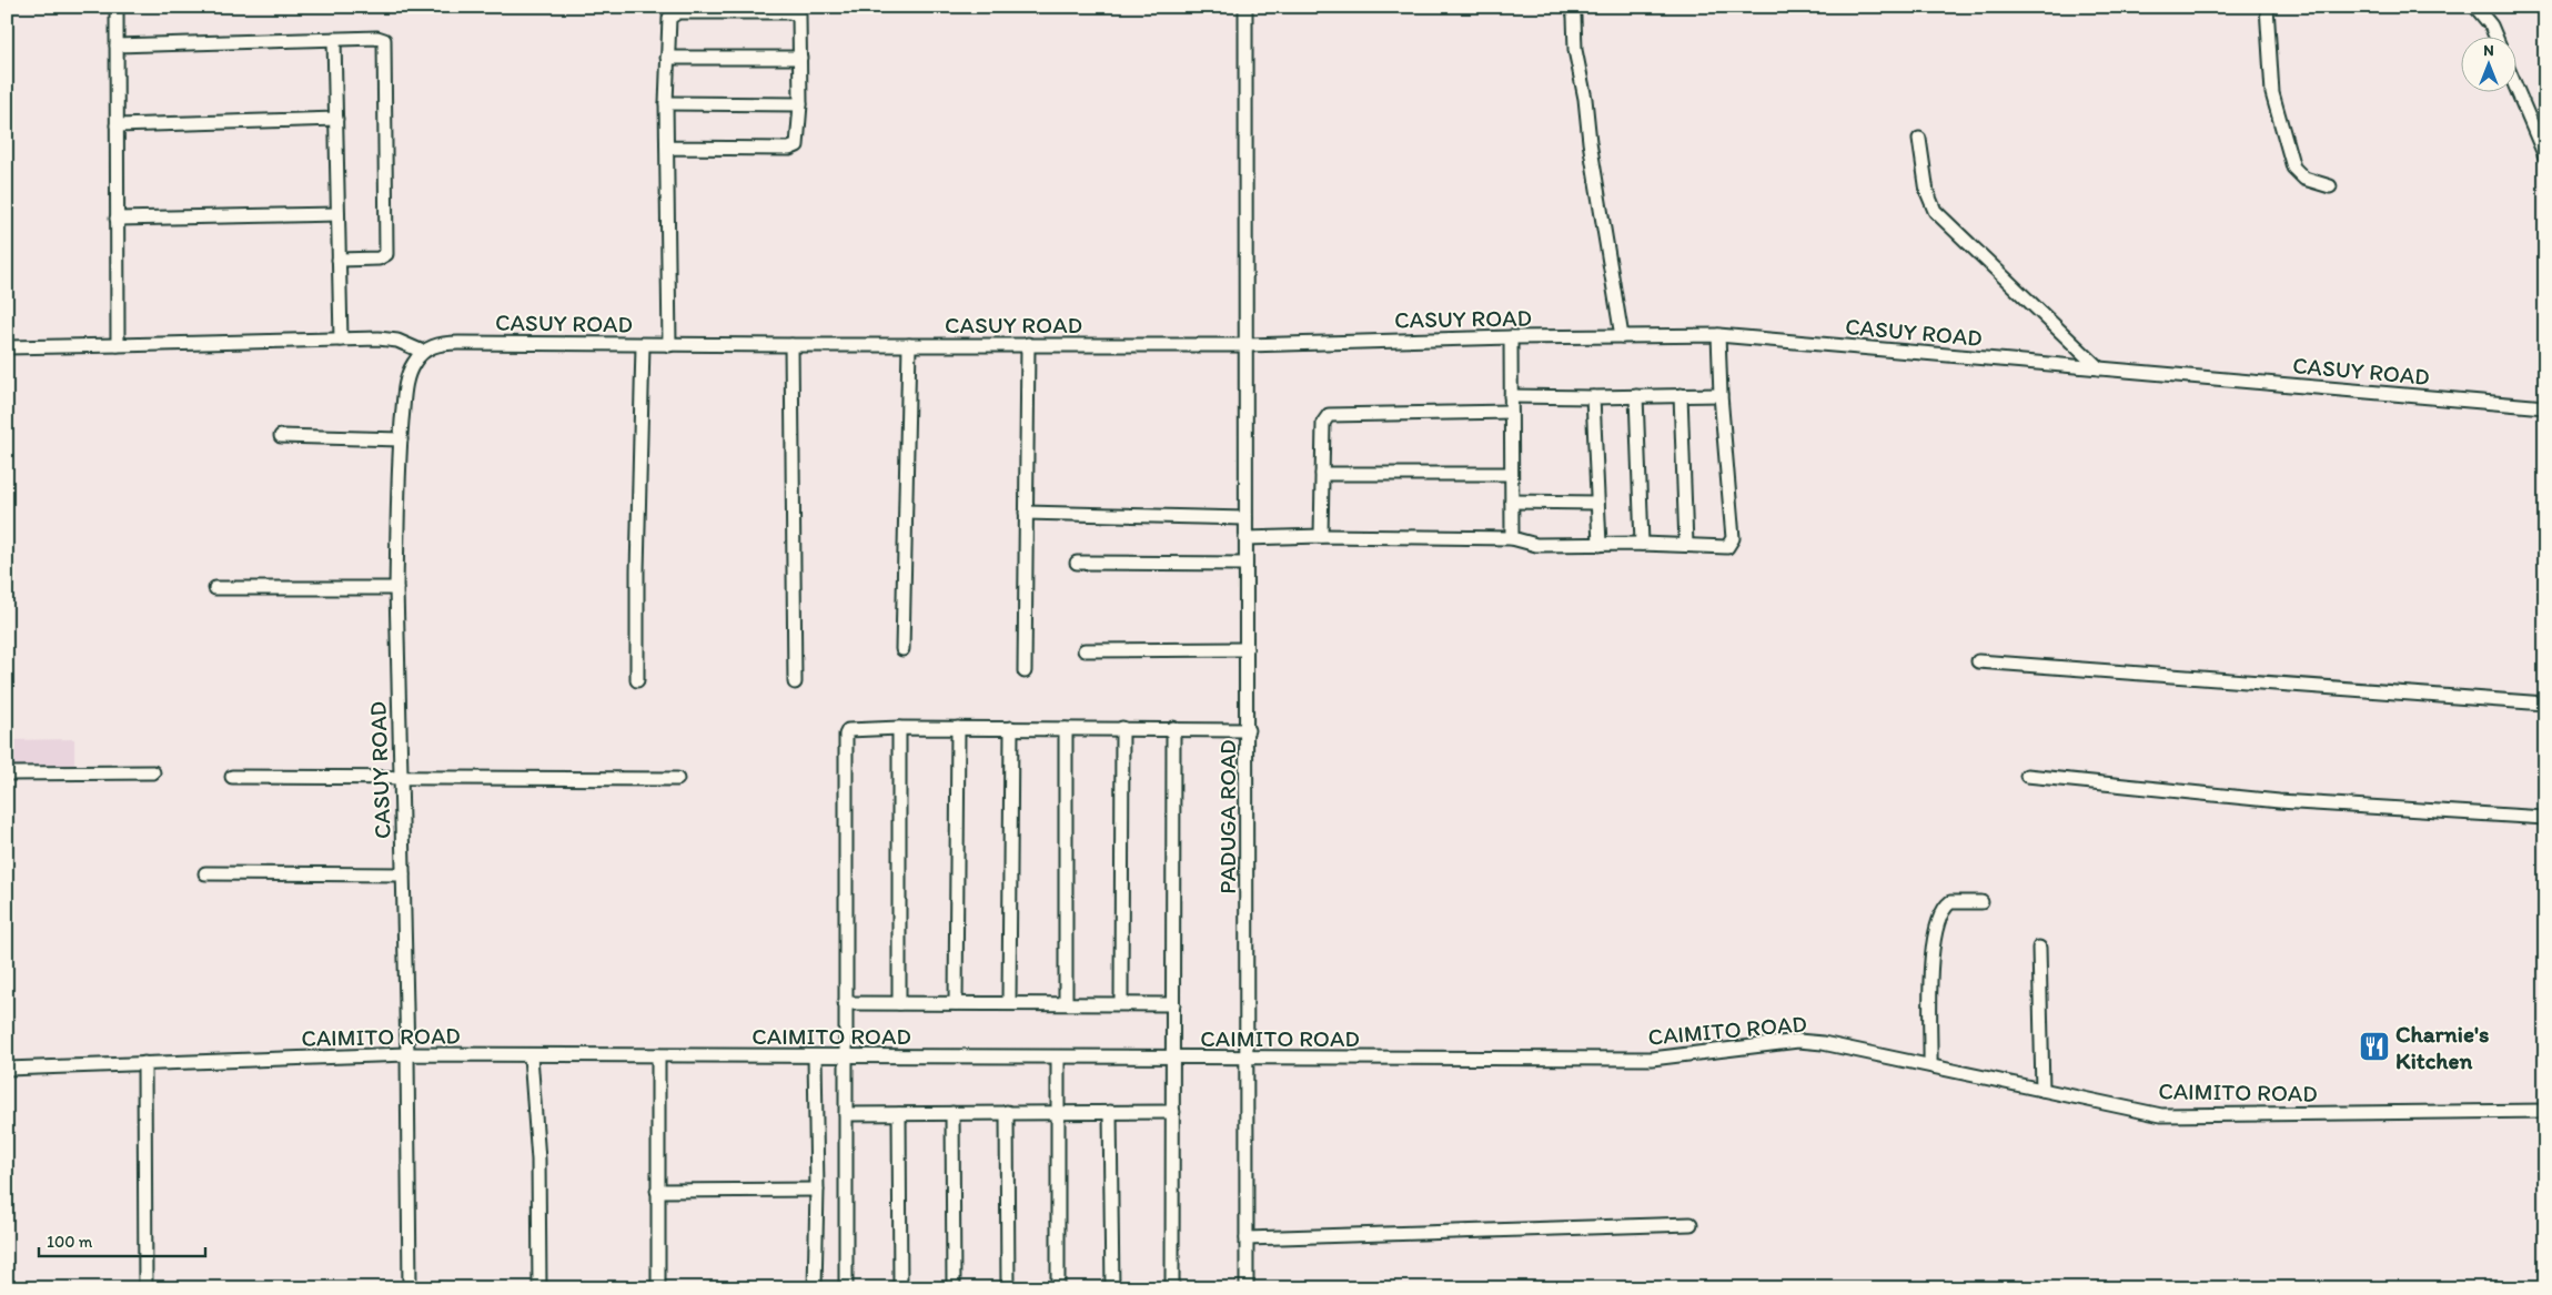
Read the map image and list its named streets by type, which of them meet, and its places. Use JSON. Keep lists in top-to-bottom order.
{
  "streets": {
    "street": ["CASUY ROAD", "PADUGA ROAD", "CAIMITO ROAD"]
  },
  "crossings": [
    ["CASUY ROAD", "PADUGA ROAD"],
    ["CASUY ROAD", "CAIMITO ROAD"],
    ["PADUGA ROAD", "CAIMITO ROAD"]
  ],
  "places": {
    "restaurant": ["Charnie's Kitchen"]
  },
  "scale_bar": "100 m",
  "north": "top"
}
